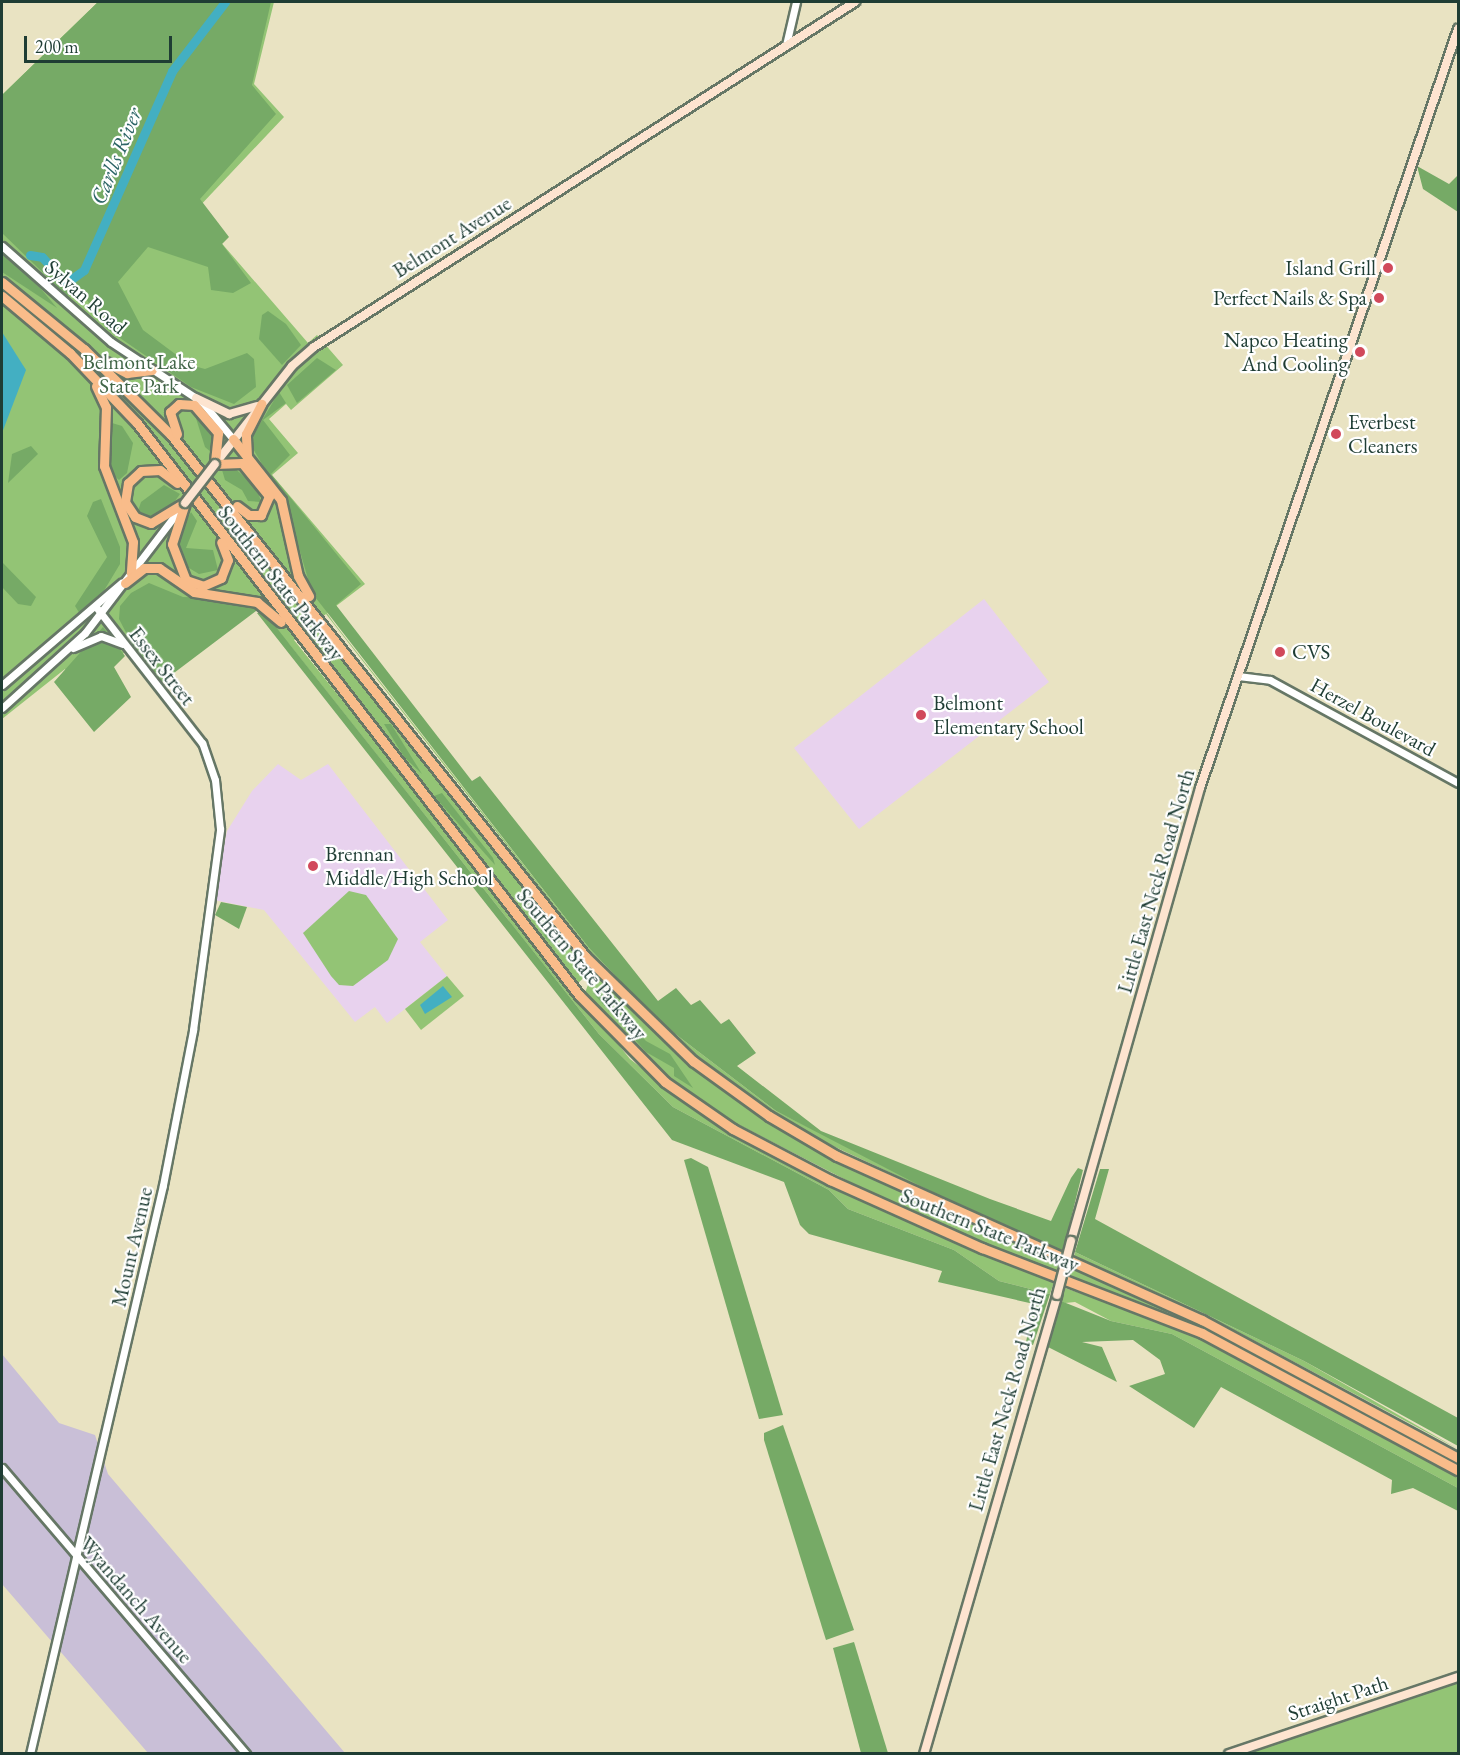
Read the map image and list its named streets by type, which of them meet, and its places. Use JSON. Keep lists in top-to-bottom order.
{
  "streets": {
    "highway": ["Southern State Parkway"],
    "main road": ["Belmont Avenue", "Little East Neck Road North", "Straight Path"],
    "street": [
      "Sylvan Road",
      "Essex Street",
      "Herzel Boulevard",
      "Mount Avenue",
      "Wyandanch Avenue"
    ]
  },
  "crossings": [
    ["Belmont Avenue", "Sylvan Road"],
    ["Belmont Avenue", "Essex Street"],
    ["Essex Street", "Mount Avenue"],
    ["Herzel Boulevard", "Little East Neck Road North"],
    ["Mount Avenue", "Wyandanch Avenue"]
  ],
  "water": ["Carlls River"],
  "parks": ["Belmont Lake State Park"],
  "places": [
    "Island Grill",
    "Perfect Nails & Spa",
    "Napco Heating And Cooling",
    "Everbest Cleaners",
    "CVS",
    "Belmont Elementary School",
    "Brennan Middle/High School"
  ],
  "scale_bar": "200 m"
}
